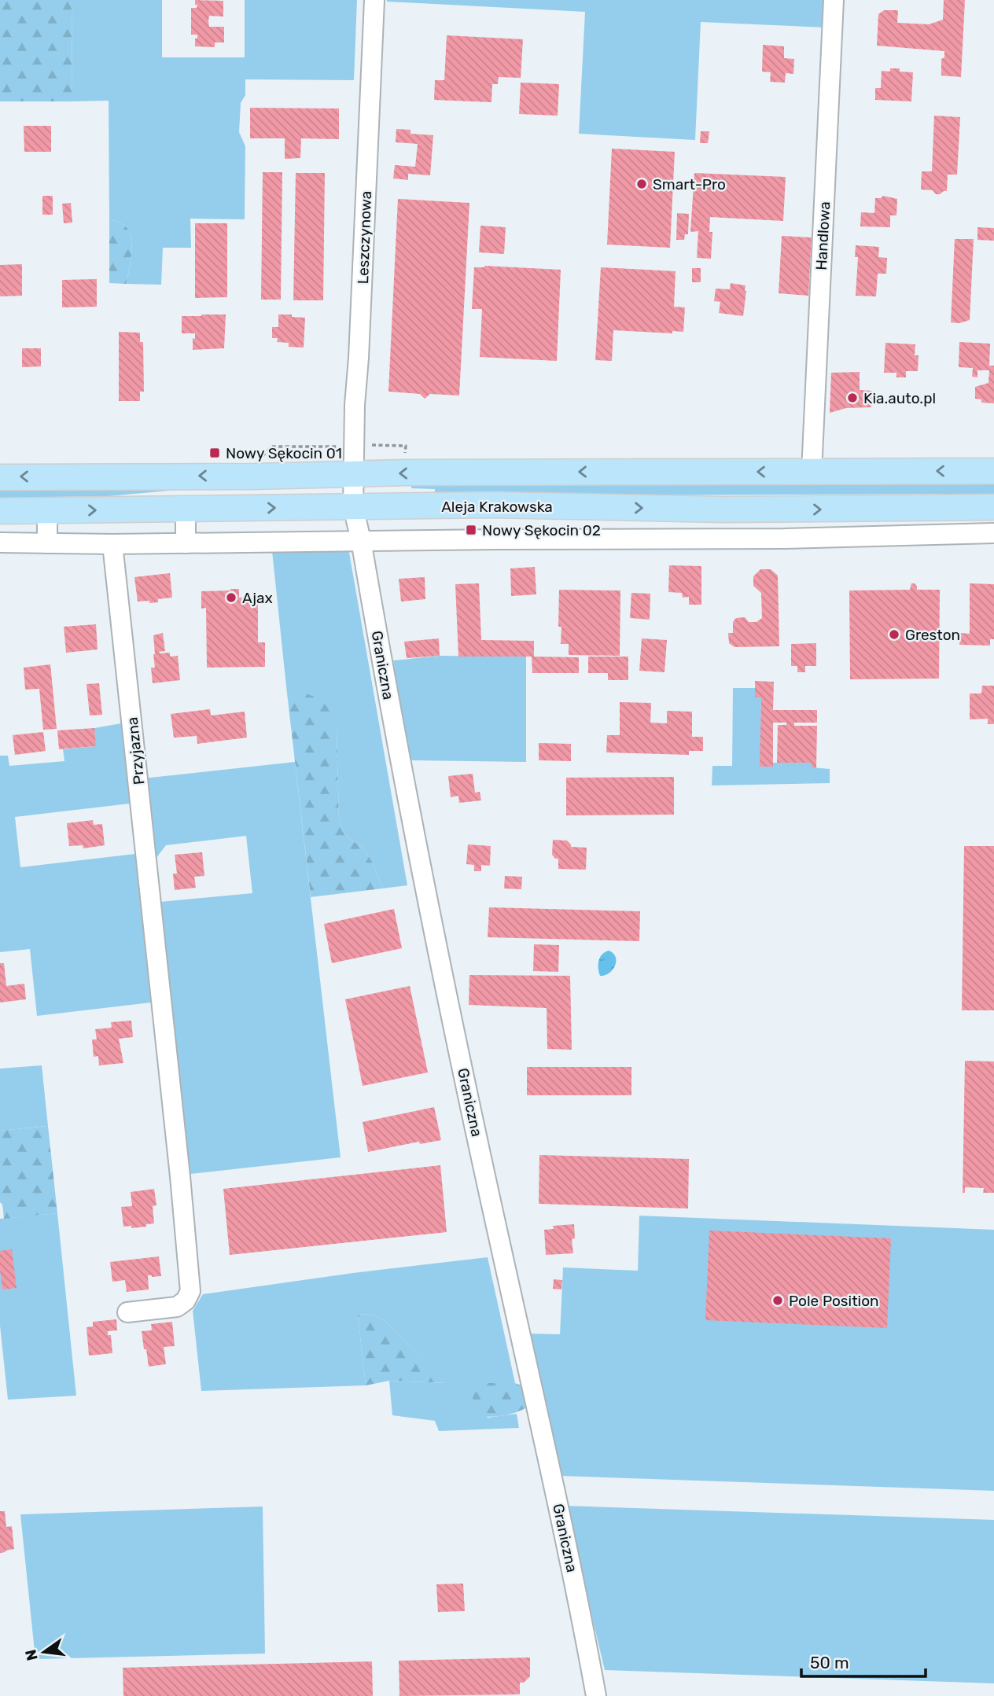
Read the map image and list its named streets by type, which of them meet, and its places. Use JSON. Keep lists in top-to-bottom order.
{
  "streets": {
    "main road": ["Aleja Krakowska"],
    "street": [
      "Handlowa",
      "Leszczynowa",
      "Graniczna",
      "Przyjazna"
    ]
  },
  "crossings": [
    ["Leszczynowa", "Aleja Krakowska"],
    ["Leszczynowa", "Graniczna"],
    ["Aleja Krakowska", "Graniczna"]
  ],
  "places": {
    "other": [
      "Smart-Pro",
      "Kia.auto.pl",
      "Ajax",
      "Greston",
      "Pole Position"
    ],
    "transit": ["Nowy Sękocin 01", "Nowy Sękocin 02"]
  },
  "scale_bar": "50 m",
  "north": "left"
}
